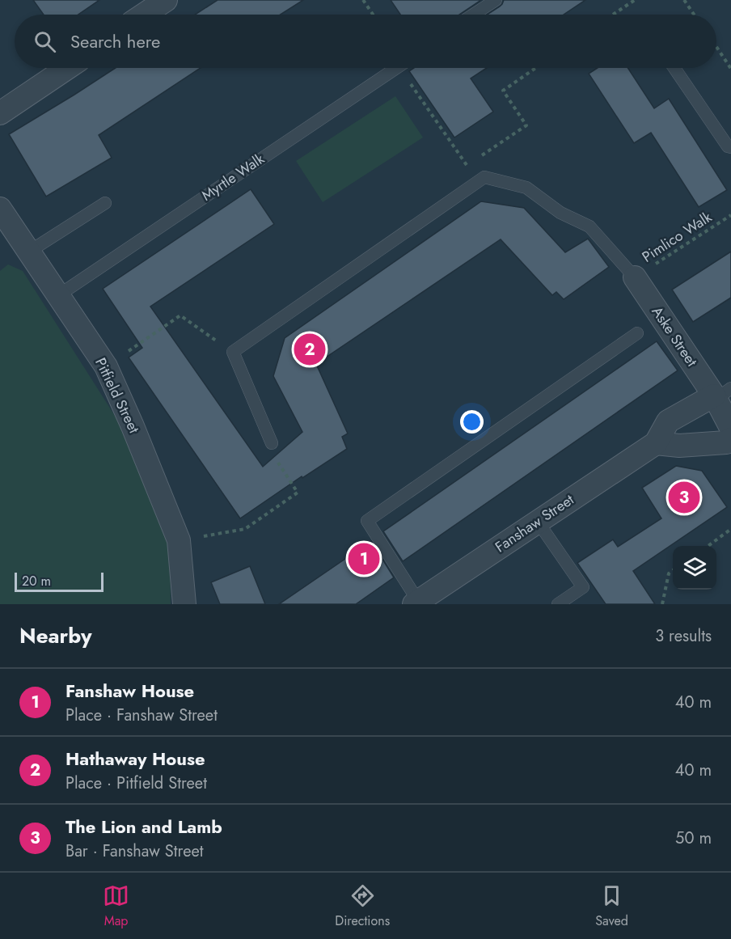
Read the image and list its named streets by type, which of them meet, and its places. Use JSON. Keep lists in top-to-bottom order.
{
  "streets": {
    "street": ["Aske Street", "Pitfield Street", "Fanshaw Street"],
    "lane": ["Myrtle Walk"],
    "path": ["Pimlico Walk"]
  },
  "crossings": [
    ["Myrtle Walk", "Pitfield Street"],
    ["Pimlico Walk", "Aske Street"],
    ["Aske Street", "Fanshaw Street"]
  ],
  "scale_bar": "20 m",
  "page": {
    "search": "Search here",
    "pins": ["2", "3", "1"],
    "scale": "20 m",
    "heading": ["Nearby", "3 results"],
    "list": [
      {
        "mark": "1",
        "name": "Fanshaw House",
        "note": "Place · Fanshaw Street",
        "value": "40 m"
      },
      {
        "mark": "2",
        "name": "Hathaway House",
        "note": "Place · Pitfield Street",
        "value": "40 m"
      },
      {
        "mark": "3",
        "name": "The Lion and Lamb",
        "note": "Bar · Fanshaw Street",
        "value": "50 m"
      }
    ],
    "nav": ["Map", "Directions", "Saved"]
  }
}
